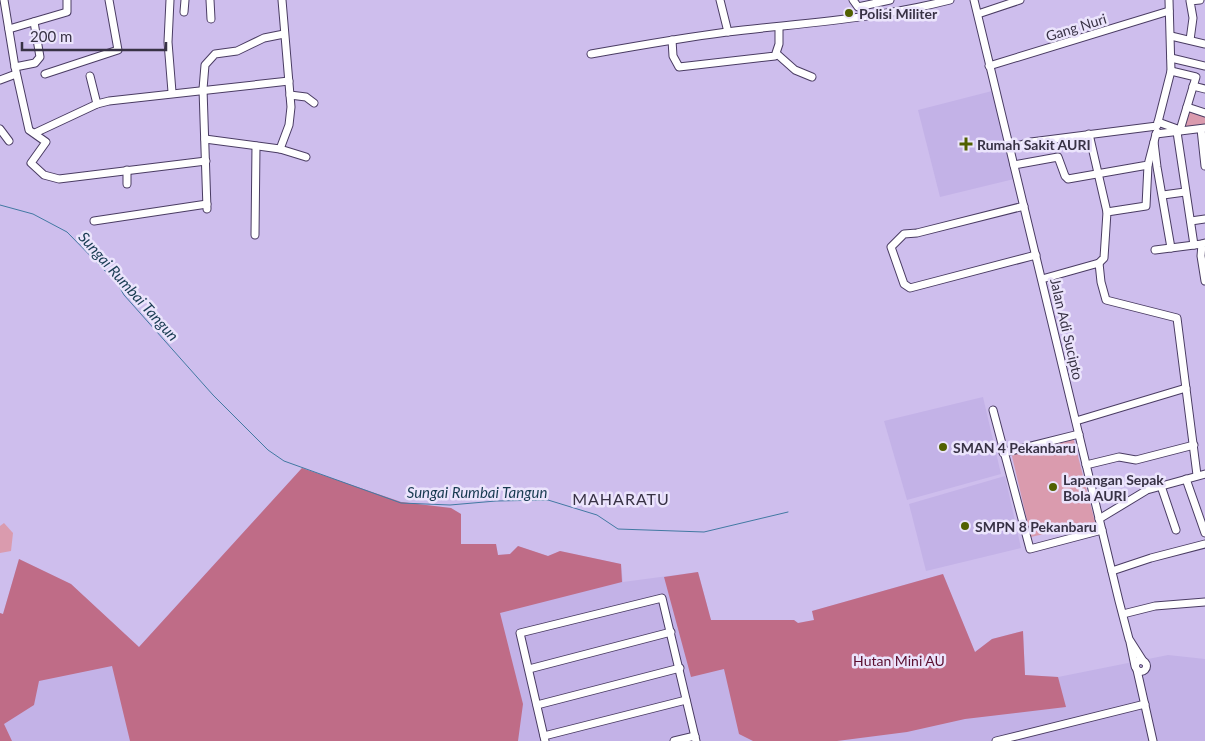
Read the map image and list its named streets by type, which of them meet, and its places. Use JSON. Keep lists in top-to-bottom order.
{
  "streets": {
    "street": ["Gang Nuri", "Jalan Adi Sucipto"]
  },
  "crossings": [
    ["Gang Nuri", "Jalan Adi Sucipto"]
  ],
  "districts": ["MAHARATU"],
  "water": ["Sungai Rumbai Tangun"],
  "parks": ["Hutan Mini AU"],
  "places": {
    "other": [
      "Polisi Militer",
      "SMAN 4 Pekanbaru",
      "Lapangan Sepak Bola AURI",
      "SMPN 8 Pekanbaru"
    ],
    "health": ["Rumah Sakit AURI"]
  },
  "scale_bar": "200 m"
}
